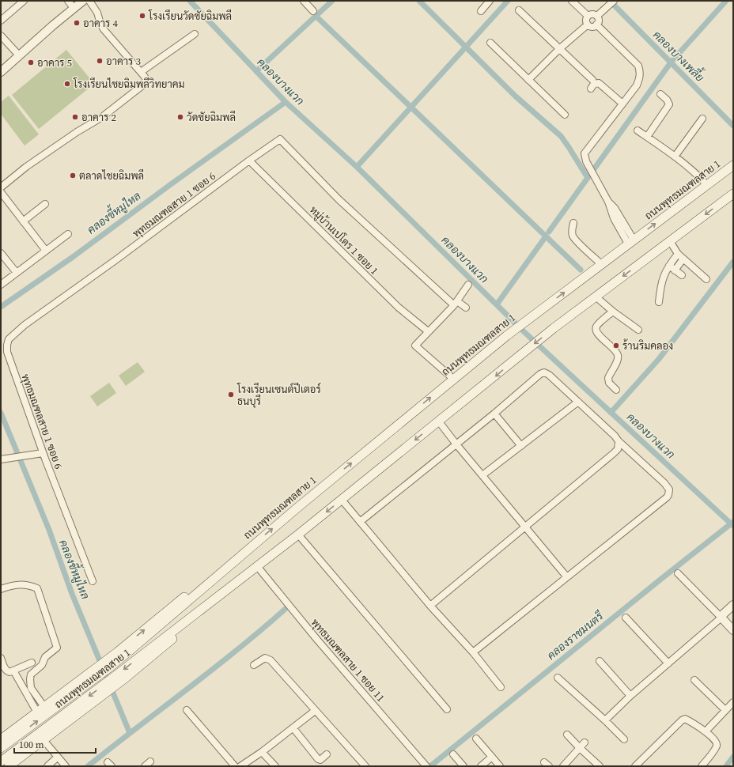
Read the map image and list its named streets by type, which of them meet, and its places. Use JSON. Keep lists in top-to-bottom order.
{
  "streets": {
    "main road": ["ถนนพุทธมณฑลสาย 1"],
    "street": ["พุทธมณฑลสาย 1 ซอย 6", "หมู่บ้านเปโตร 1 ซอย 1", "พุทธมณฑลสาย 1 ซอย 11"]
  },
  "crossings": [
    ["ถนนพุทธมณฑลสาย 1", "พุทธมณฑลสาย 1 ซอย 11"],
    ["พุทธมณฑลสาย 1 ซอย 6", "หมู่บ้านเปโตร 1 ซอย 1"]
  ],
  "water": [
    "คลองบางเพลี้ย",
    "คลองบางแวก",
    "คลองขี้หมูไหล",
    "คลองราชมนตรี"
  ],
  "places": [
    "โรงเรียนวัดชัยฉิมพลี",
    "อาคาร 4",
    "อาคาร 3",
    "อาคาร 5",
    "โรงเรียนไชยฉิมพลีวิทยาคม",
    "อาคาร 2",
    "วัดชัยฉิมพลี",
    "ตลาดไชยฉิมพลี",
    "ร้านริมคลอง",
    "โรงเรียนเซนต์ปีเตอร์ ธนบุรี"
  ],
  "scale_bar": "100 m"
}
